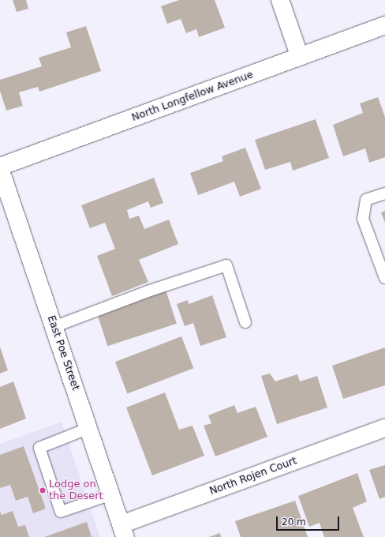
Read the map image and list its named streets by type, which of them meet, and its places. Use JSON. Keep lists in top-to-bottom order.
{
  "streets": {
    "street": ["North Longfellow Avenue", "East Poe Street", "North Rojen Court"]
  },
  "crossings": [
    ["East Poe Street", "North Rojen Court"]
  ],
  "places": ["Lodge on the Desert"],
  "scale_bar": "20 m"
}
